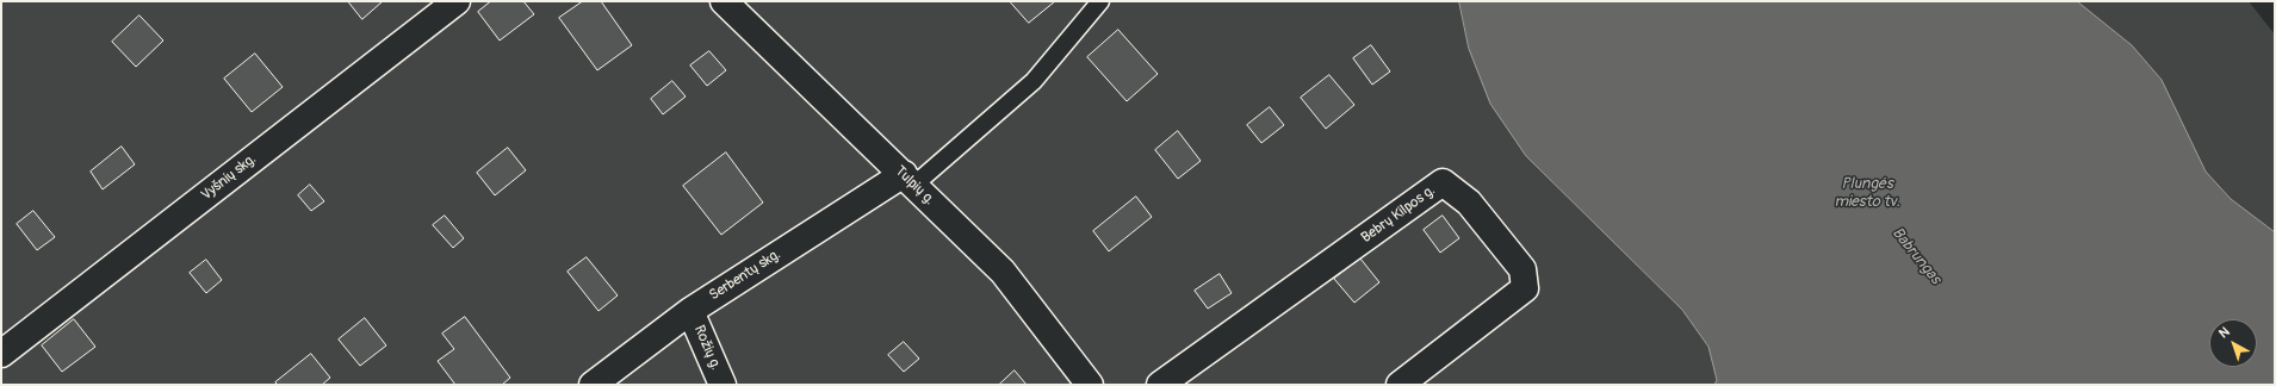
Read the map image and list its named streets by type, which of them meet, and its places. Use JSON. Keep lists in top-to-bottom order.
{
  "streets": {
    "street": [
      "Vyšnių skg.",
      "Tulpių g.",
      "Bebrų Kilpos g.",
      "Serbentų skg.",
      "Rožių g."
    ]
  },
  "crossings": [
    ["Tulpių g.", "Serbentų skg."],
    ["Serbentų skg.", "Rožių g."]
  ],
  "water": ["Plungės miesto tv.", "Babrungas"],
  "north": "top left"
}
